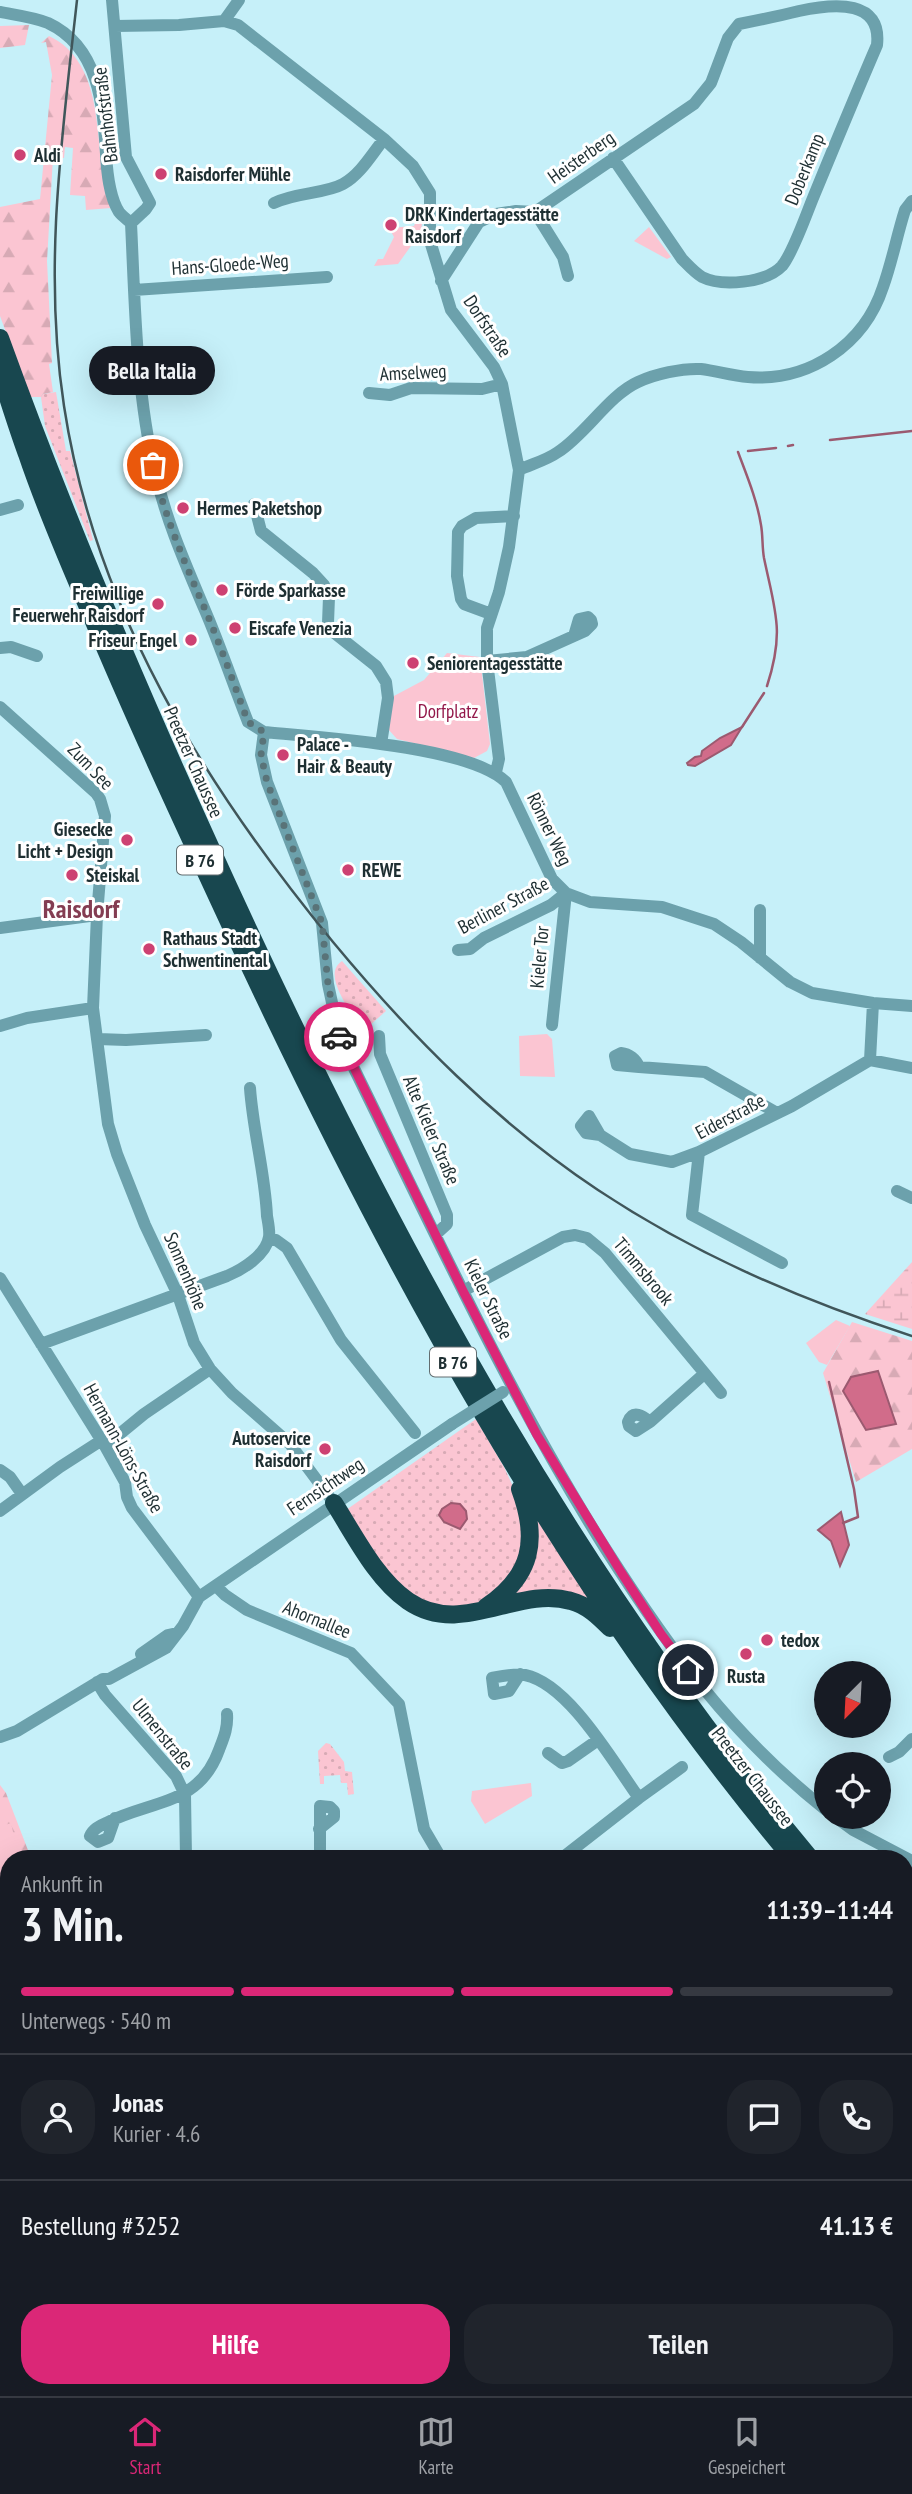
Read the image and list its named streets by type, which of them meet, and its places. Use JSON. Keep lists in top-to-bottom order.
{
  "streets": {
    "highway": ["Preetzer Chaussee", "B 76"],
    "street": [
      "Bahnhofstraße",
      "Heisterberg",
      "Doberkamp",
      "Hans-Gloede-Weg",
      "Dorfstraße",
      "Amselweg",
      "Zum See",
      "Rönner Weg",
      "Berliner Straße",
      "Kieler Tor",
      "Eiderstraße",
      "Alte Kieler Straße",
      "Sonnenhöhe",
      "Timmsbrook",
      "Kieler Straße",
      "Hermann-Löns-Straße",
      "Fernsichtweg",
      "Ahornallee",
      "Ulmenstraße"
    ]
  },
  "crossings": [
    ["Heisterberg", "Doberkamp"],
    ["Dorfstraße", "Amselweg"],
    ["Dorfstraße", "Rönner Weg"],
    ["Preetzer Chaussee", "B 76"],
    ["Zum See", "Sonnenhöhe"],
    ["Rönner Weg", "Berliner Straße"],
    ["Rönner Weg", "Kieler Tor"],
    ["B 76", "Sonnenhöhe"],
    ["B 76", "Fernsichtweg"],
    ["Berliner Straße", "Kieler Tor"],
    ["Alte Kieler Straße", "Kieler Straße"],
    ["Sonnenhöhe", "Fernsichtweg"],
    ["Timmsbrook", "Kieler Straße"],
    ["Kieler Straße", "Fernsichtweg"],
    ["Hermann-Löns-Straße", "Fernsichtweg"],
    ["Fernsichtweg", "Ahornallee"],
    ["Fernsichtweg", "Ulmenstraße"]
  ],
  "districts": ["Raisdorf"],
  "parks": ["Dorfplatz"],
  "places": [
    "Aldi",
    "Raisdorfer Mühle",
    "DRK Kindertagesstätte Raisdorf",
    "Bella Italia",
    "Hermes Paketshop",
    "Förde Sparkasse",
    "Freiwillige Feuerwehr Raisdorf",
    "Eiscafe Venezia",
    "Friseur Engel",
    "Seniorentagesstätte",
    "Palace - Hair & Beauty",
    "Giesecke Licht + Design",
    "REWE",
    "Steiskal",
    "Rathaus Stadt Schwentinental",
    "Autoservice Raisdorf",
    "tedox",
    "Rusta"
  ],
  "north": "bottom left",
  "page": {
    "bubble": "Bella Italia",
    "heading": ["3 Min.", "Ankunft in", "11:39–11:44"],
    "panel": [
      "Jonas",
      "Kurier · 4.6",
      "Bestellung #3252",
      "41.13 €"
    ],
    "bar": "Unterwegs · 540 m",
    "buttons": ["Hilfe", "Teilen"],
    "tabs": ["Start", "Karte", "Gespeichert"]
  }
}
